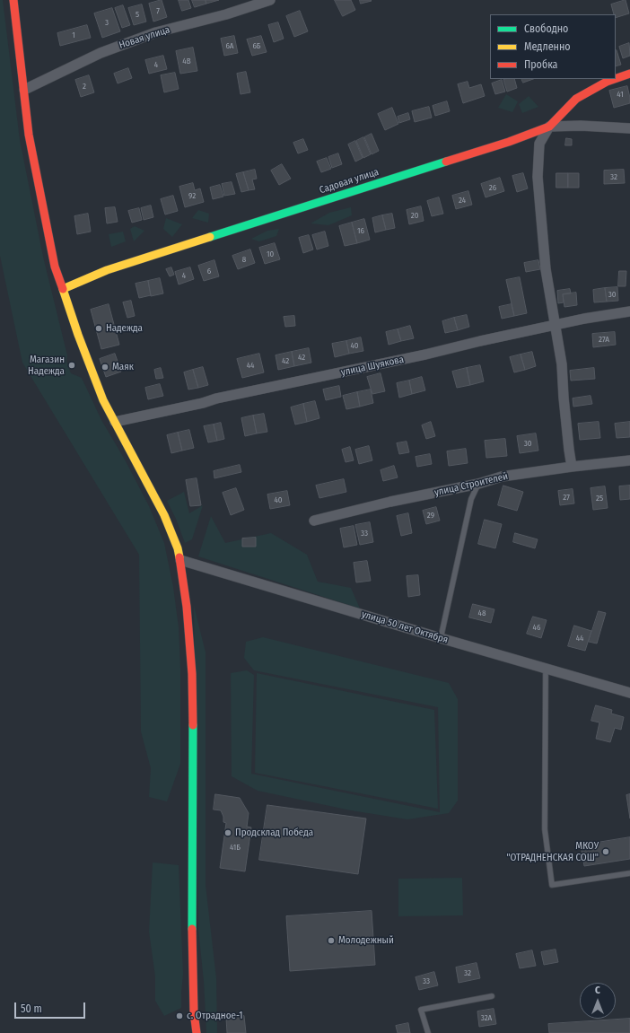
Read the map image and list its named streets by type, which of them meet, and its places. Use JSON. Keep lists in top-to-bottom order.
{
  "streets": {
    "street": [
      "Новая улица",
      "Садовая улица",
      "улица Шуякова",
      "улица Строителей",
      "улица 50 лет Октября"
    ]
  },
  "places": [
    "Надежда",
    "Магазин Надежда",
    "Маяк",
    "Продсклад Победа",
    "МКОУ \"ОТРАДНЕНСКАЯ СОШ\"",
    "Молодежный",
    "с. Отрадное-1"
  ],
  "house_numbers": [
    "7",
    "5",
    "3",
    "1",
    "6А",
    "6Б",
    "4В",
    "4",
    "2",
    "41",
    "32",
    "26",
    "92",
    "24",
    "20",
    "16",
    "10",
    "8",
    "6",
    "4",
    "30",
    "27А",
    "40",
    "42",
    "42",
    "44",
    "30",
    "27",
    "25",
    "40",
    "29",
    "33",
    "48",
    "46",
    "44",
    "41Б",
    "32",
    "33",
    "32А"
  ],
  "legend": ["Свободно", "Медленно", "Пробка"],
  "scale_bar": "50 m",
  "north": "top"
}
